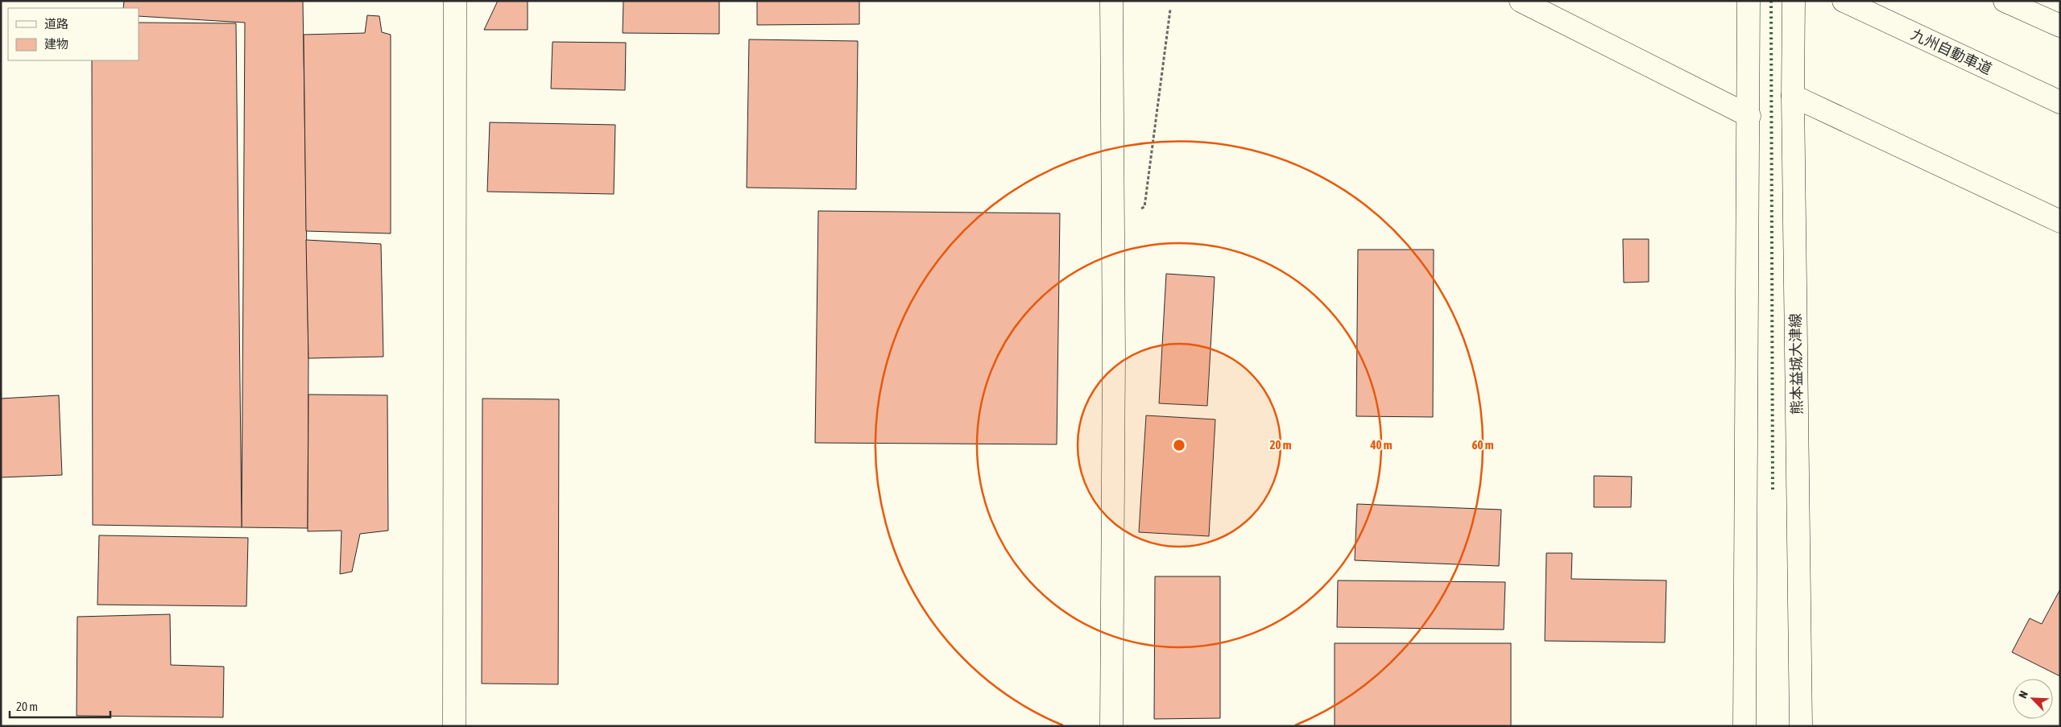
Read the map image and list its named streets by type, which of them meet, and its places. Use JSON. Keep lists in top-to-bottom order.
{
  "streets": {
    "main road": ["九州自動車道", "熊本益城大津線"]
  },
  "legend": ["道路", "建物"],
  "scale_bar": "20 m",
  "north": "top left",
  "rings": ["20 m", "40 m", "60 m"]
}
